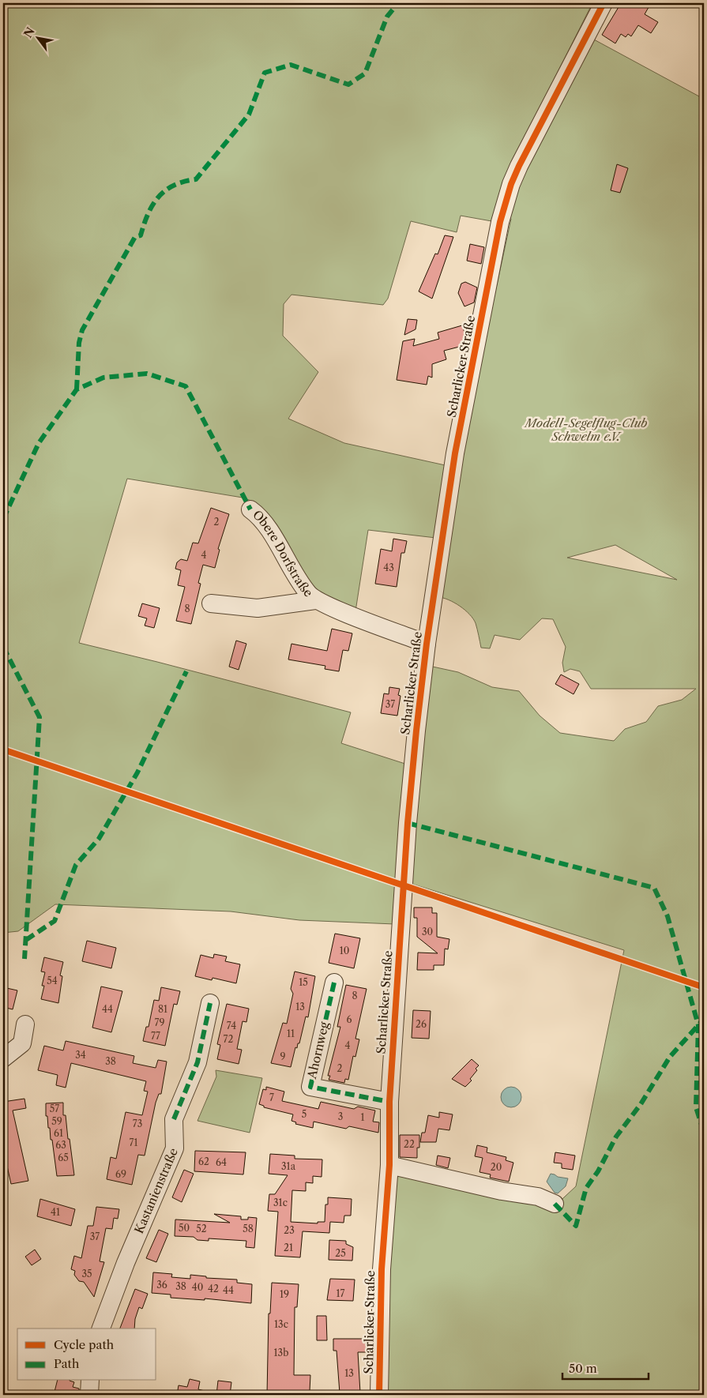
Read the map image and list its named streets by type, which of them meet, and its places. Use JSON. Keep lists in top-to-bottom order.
{
  "streets": {
    "street": [
      "Scharlicker Straße",
      "Obere Dorfstraße",
      "Ahornweg",
      "Kastanienstraße"
    ]
  },
  "crossings": [
    ["Scharlicker Straße", "Obere Dorfstraße"],
    ["Scharlicker Straße", "Ahornweg"]
  ],
  "parks": ["Modell-Segelflug-Club Schwelm e.V."],
  "house_numbers": [
    "2",
    "4",
    "43",
    "8",
    "37",
    "30",
    "10",
    "54",
    "15",
    "8",
    "13",
    "44",
    "81",
    "6",
    "79",
    "26",
    "74",
    "11",
    "77",
    "72",
    "4",
    "34",
    "9",
    "38",
    "2",
    "7",
    "57",
    "5",
    "3",
    "1",
    "59",
    "73",
    "61",
    "71",
    "22",
    "63",
    "65",
    "62",
    "64",
    "31a",
    "20",
    "69",
    "31c",
    "41",
    "50",
    "52",
    "58",
    "23",
    "37",
    "21",
    "25",
    "35",
    "36",
    "38",
    "40",
    "42",
    "44",
    "17",
    "19",
    "13c",
    "13b",
    "13"
  ],
  "legend": ["Cycle path", "Path"],
  "scale_bar": "50 m",
  "north": "top left"
}
